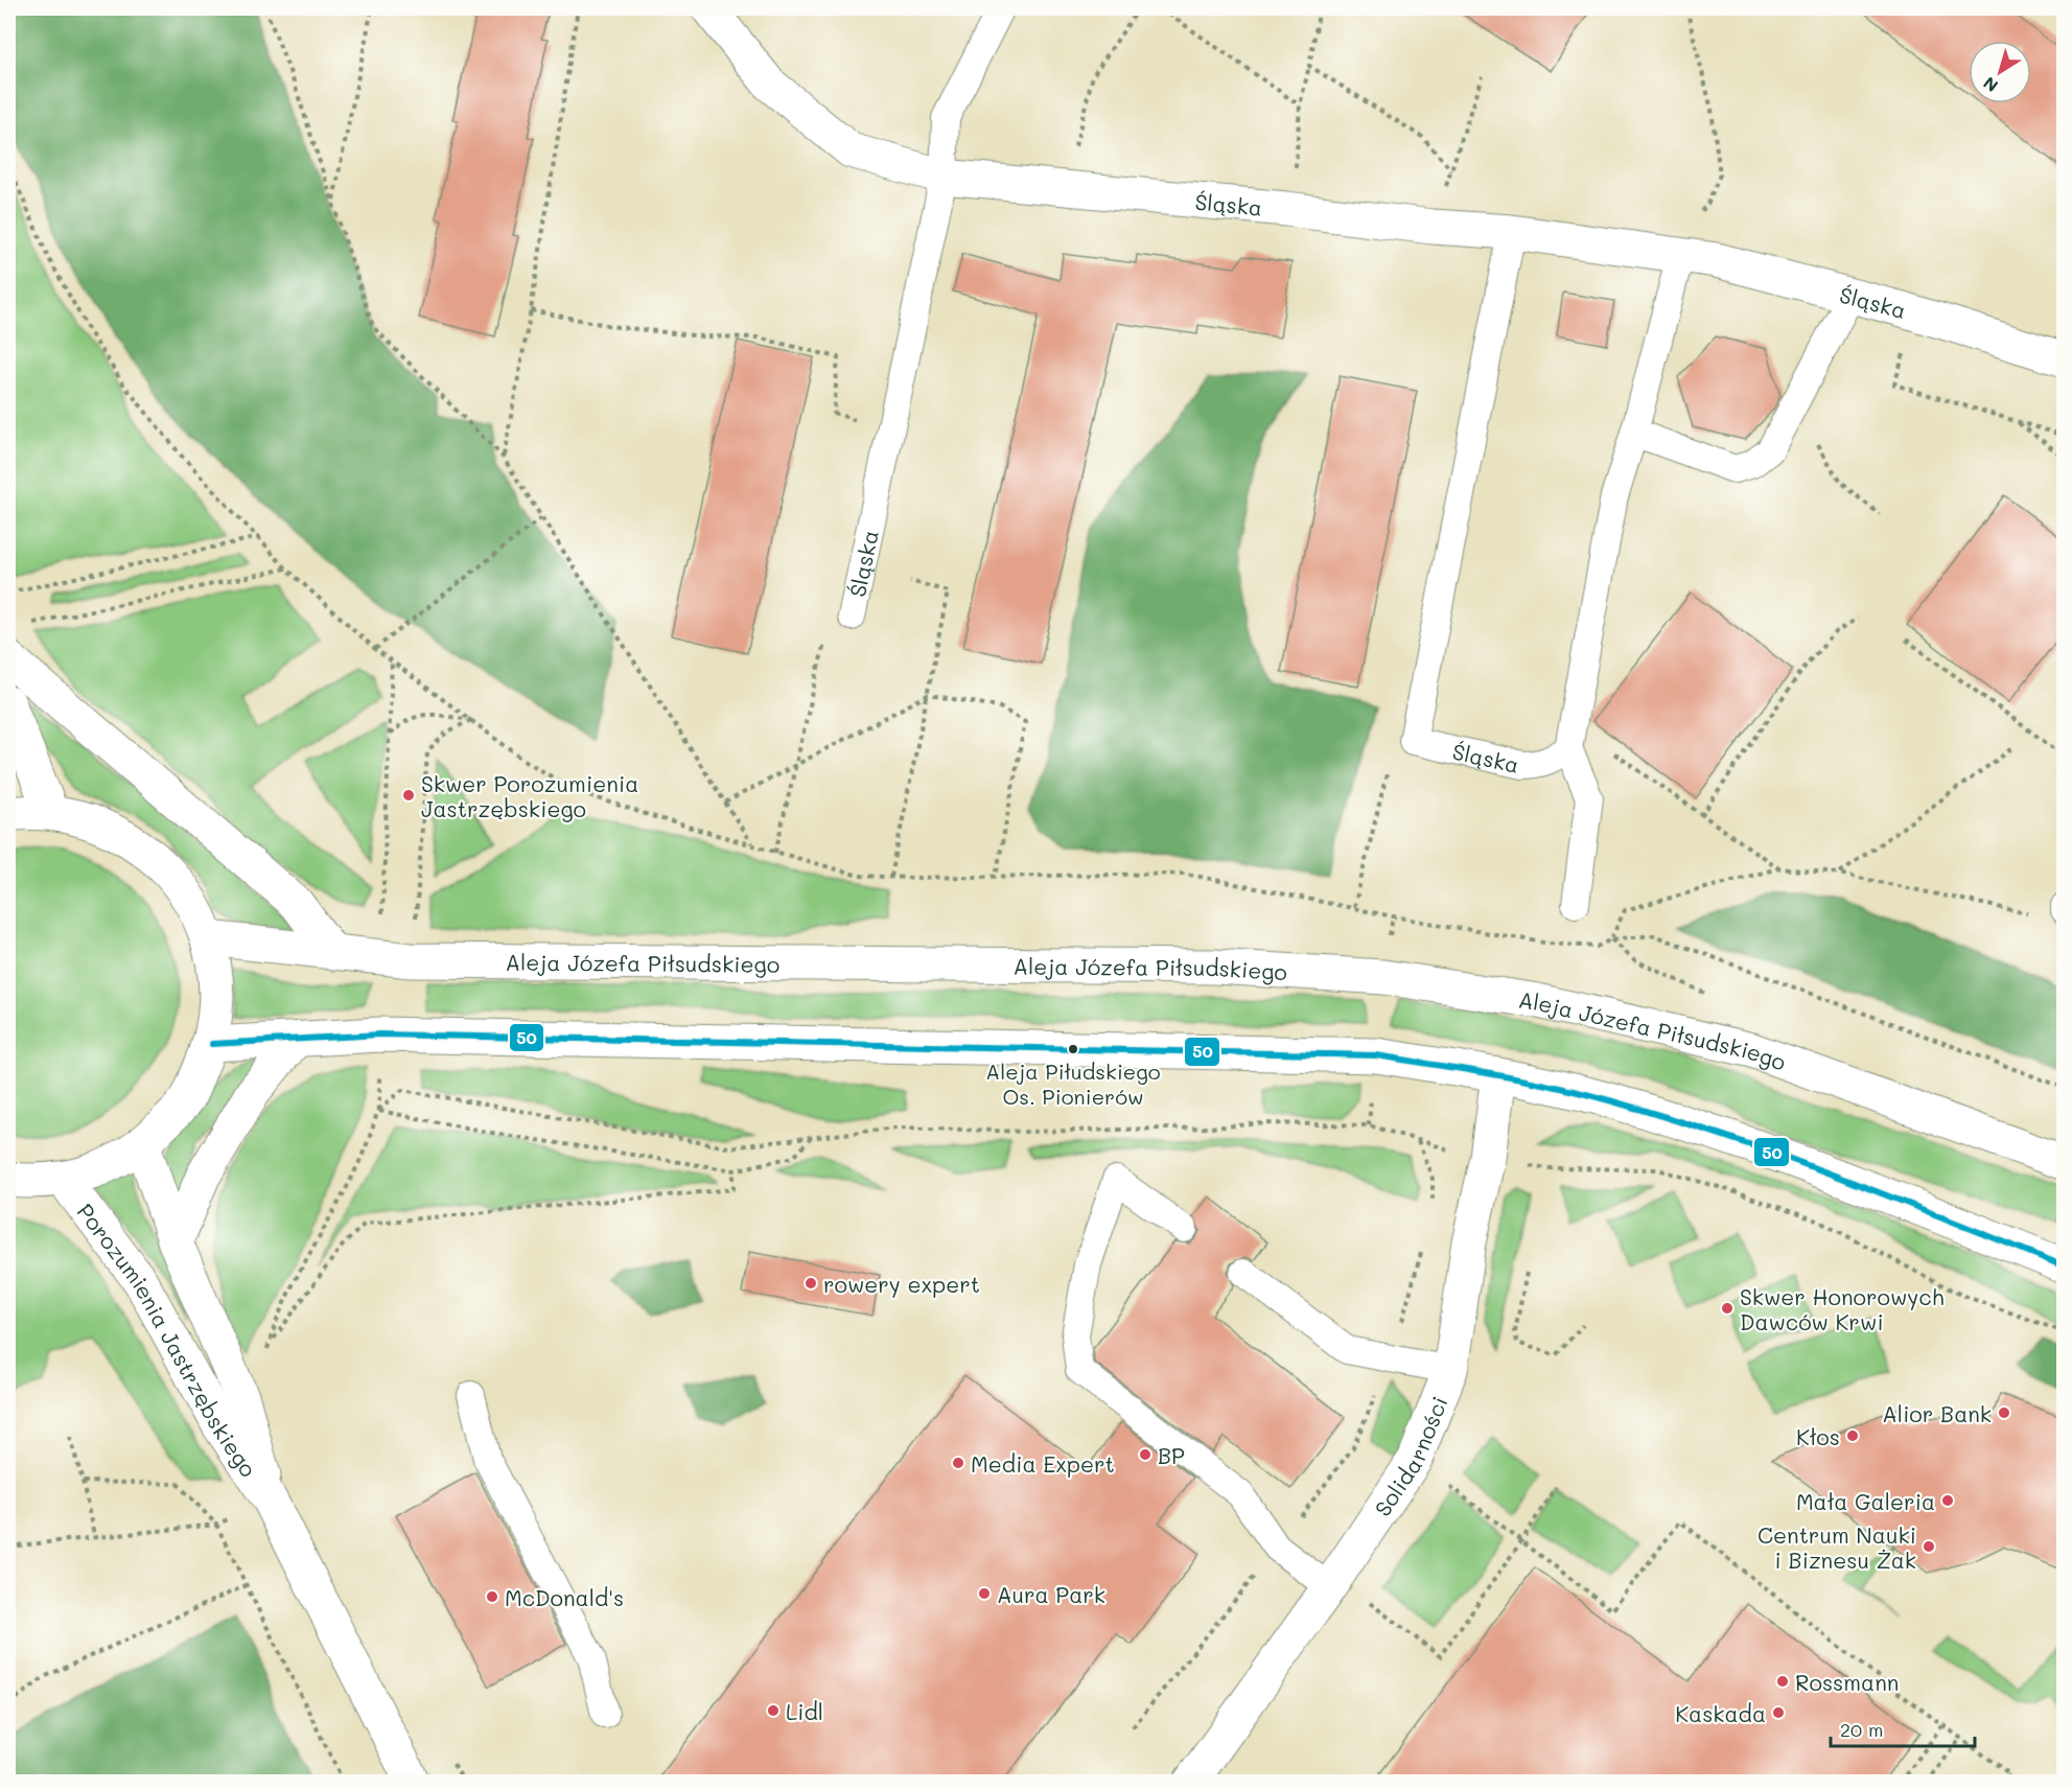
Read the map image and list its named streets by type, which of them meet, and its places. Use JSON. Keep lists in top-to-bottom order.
{
  "streets": {
    "main road": [
      "Śląska",
      "Aleja Józefa Piłsudskiego",
      "Porozumienia Jastrzębskiego",
      "Solidarności"
    ]
  },
  "places": [
    "Skwer Porozumienia Jastrzębskiego",
    "Aleja Piłudskiego Os. Pionierów",
    "rowery expert",
    "Skwer Honorowych Dawców Krwi",
    "Alior Bank",
    "Kłos",
    "BP",
    "Media Expert",
    "Mała Galeria",
    "Centrum Nauki i Biznesu Żak",
    "Aura Park",
    "McDonald's",
    "Rossmann",
    "Lidl",
    "Kaskada"
  ],
  "lines": ["transit line 50"],
  "scale_bar": "20 m",
  "north": "bottom left"
}
